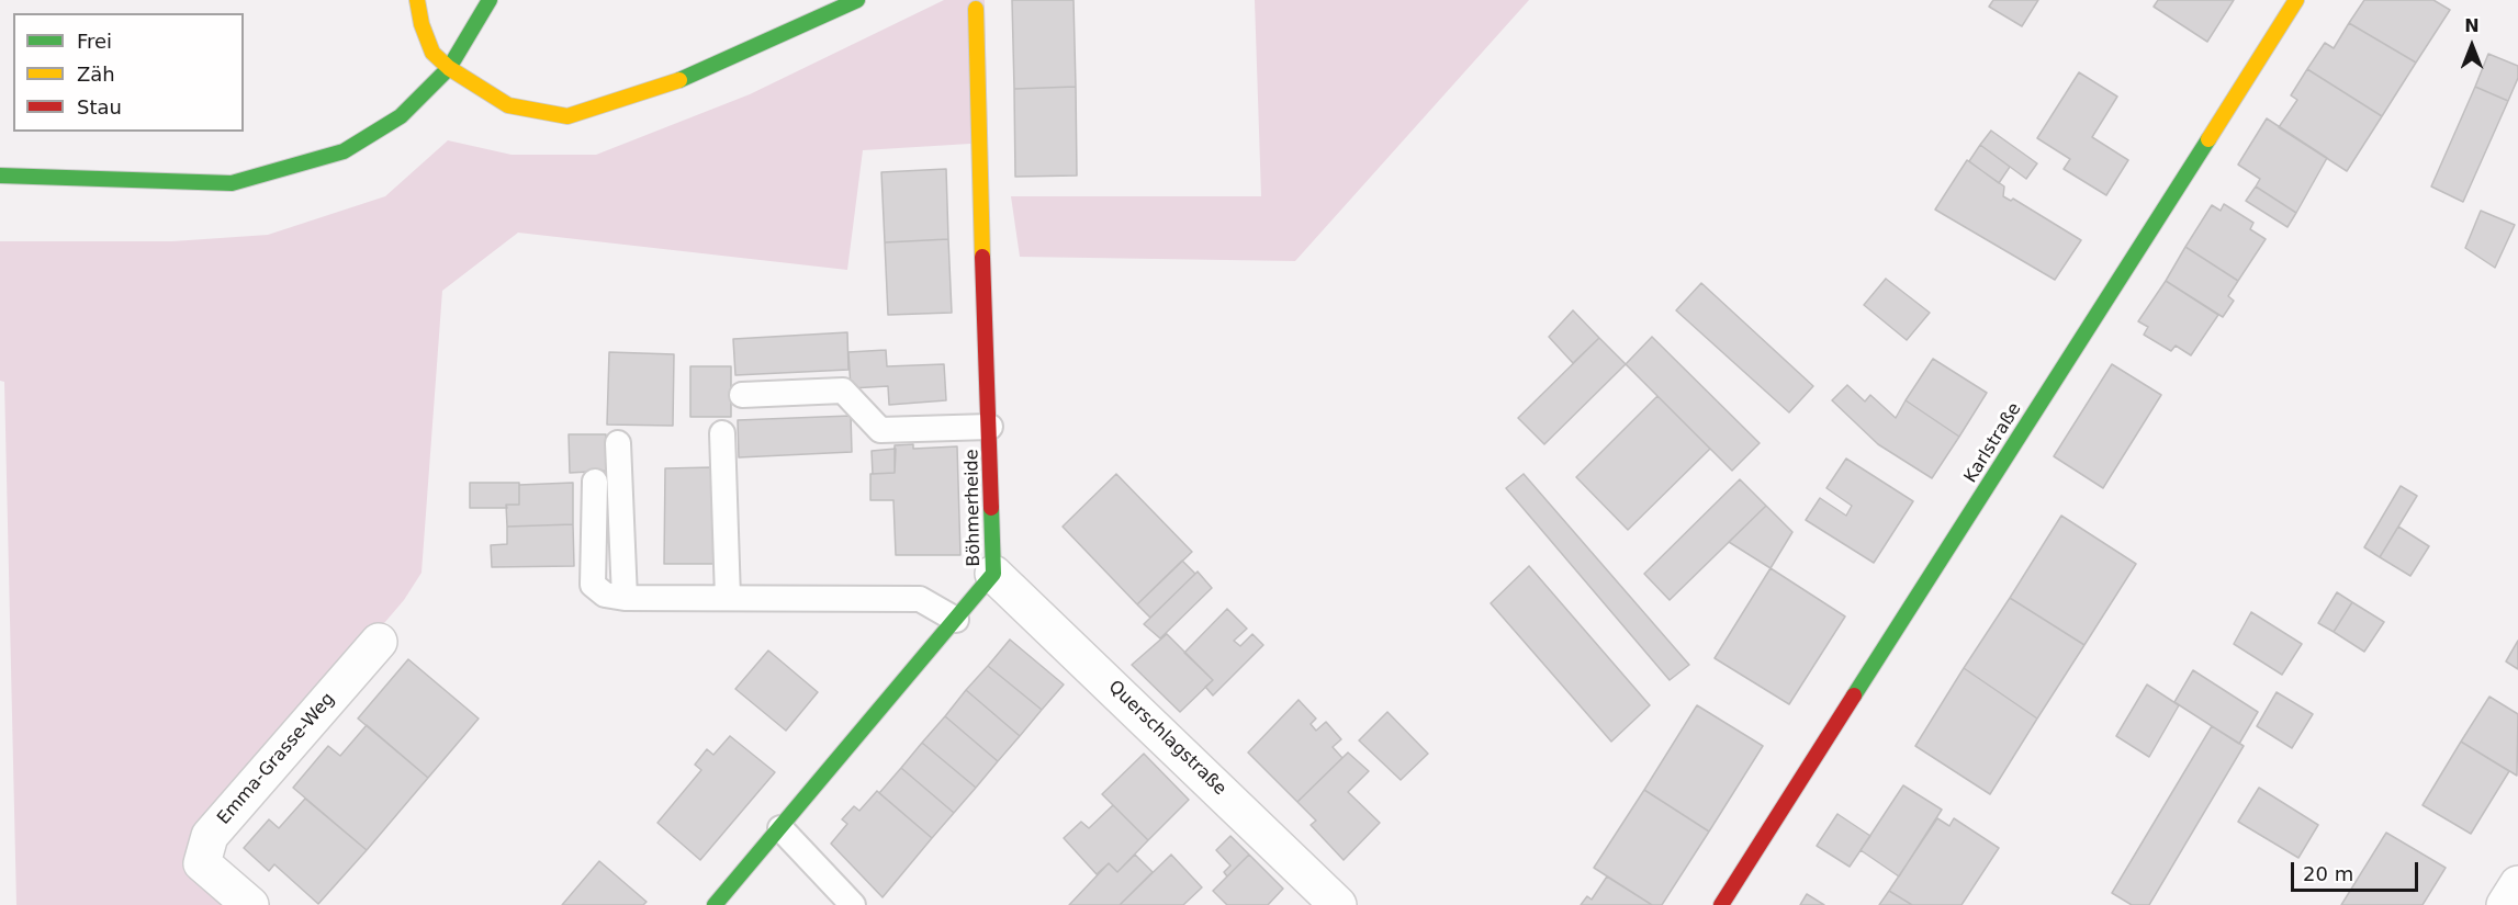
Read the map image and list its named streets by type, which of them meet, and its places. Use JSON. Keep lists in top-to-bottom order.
{
  "streets": {
    "main road": ["Karlstraße", "Böhmerheide"],
    "street": ["Querschlagstraße", "Emma-Grasse-Weg"]
  },
  "crossings": [
    ["Böhmerheide", "Querschlagstraße"]
  ],
  "legend": ["Frei", "Zäh", "Stau"],
  "scale_bar": "20 m",
  "north": "top"
}
